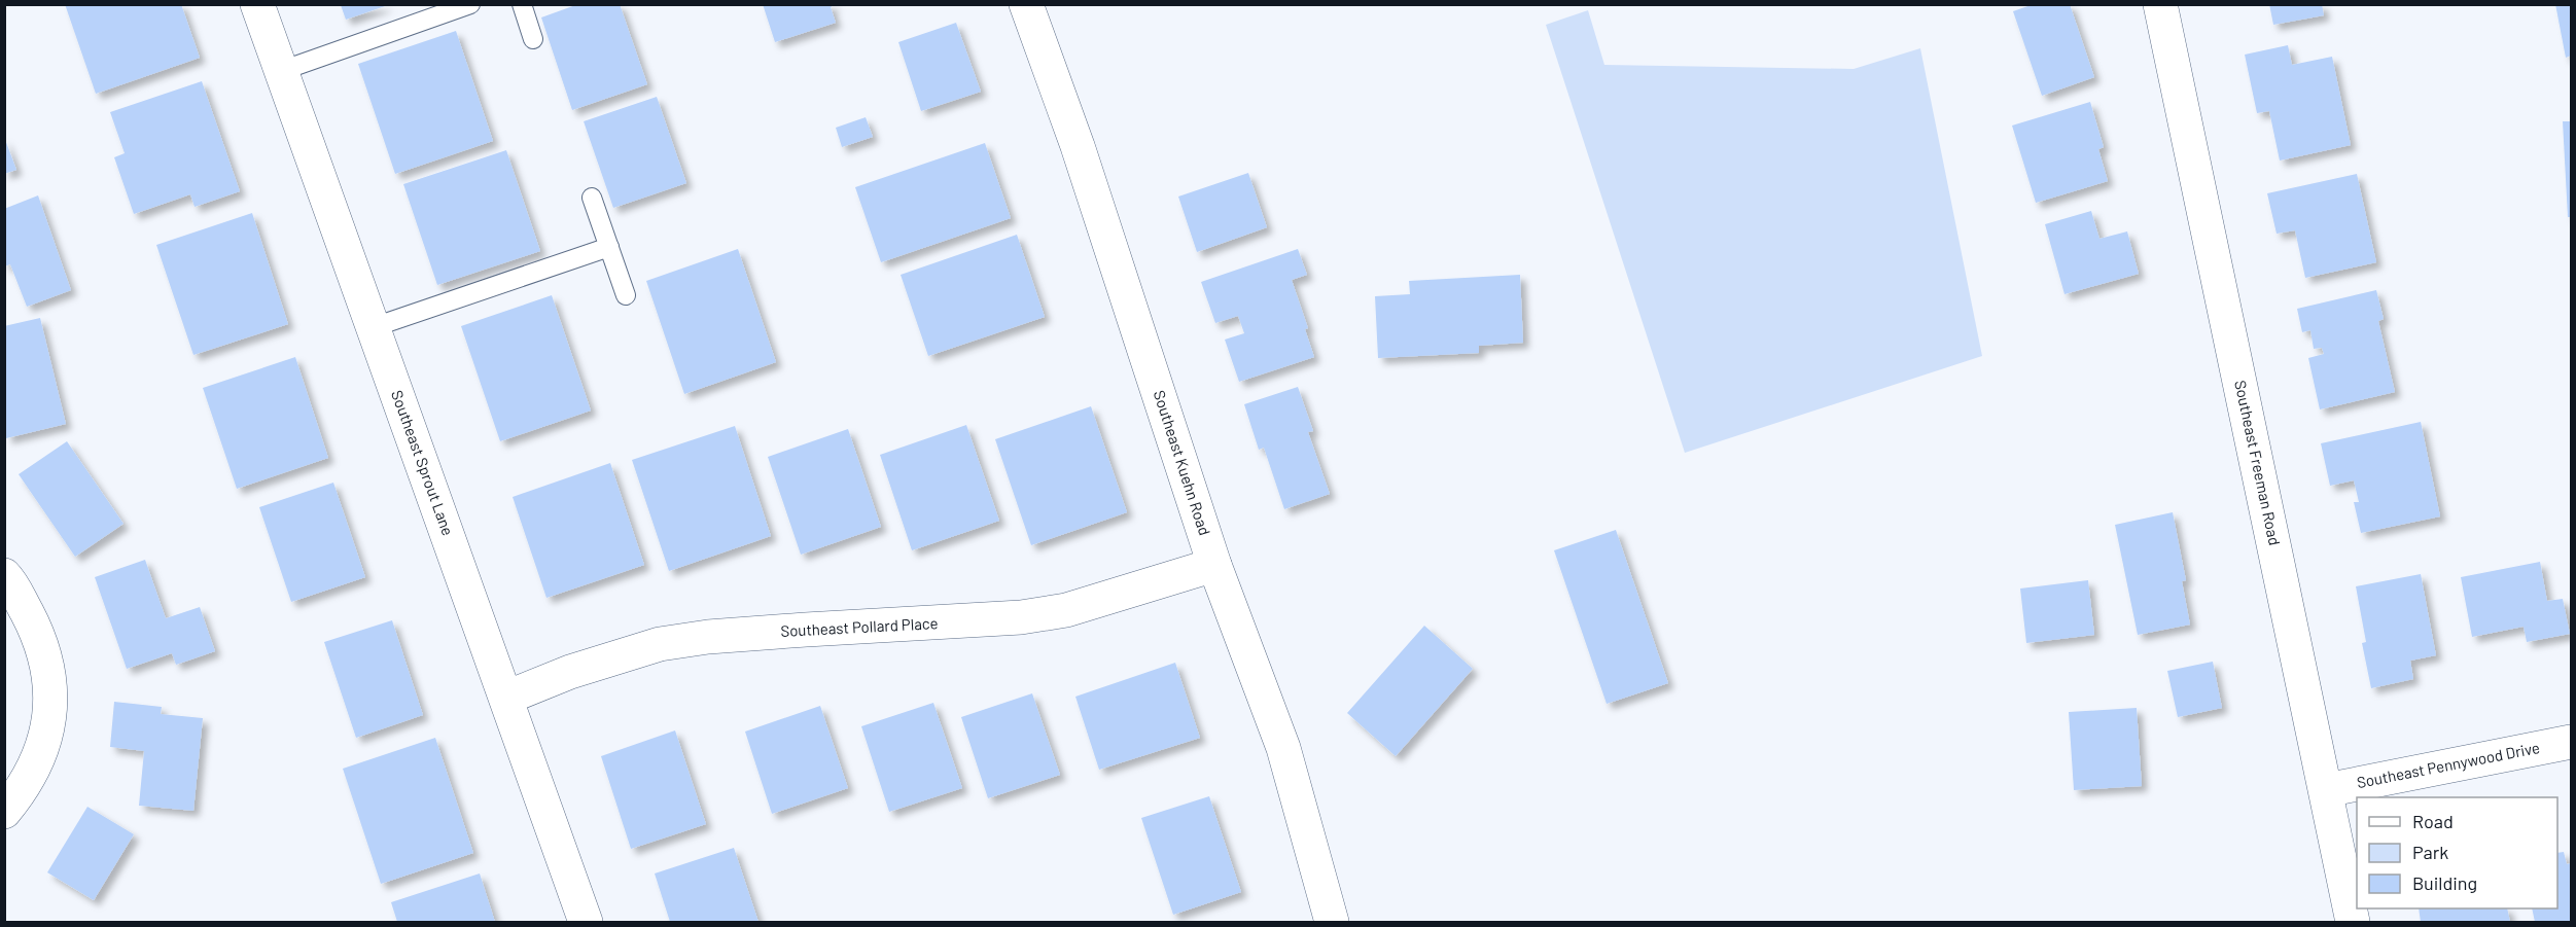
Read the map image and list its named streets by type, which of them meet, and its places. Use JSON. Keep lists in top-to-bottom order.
{
  "streets": {
    "street": [
      "Southeast Sprout Lane",
      "Southeast Kuehn Road",
      "Southeast Freeman Road",
      "Southeast Pollard Place",
      "Southeast Pennywood Drive"
    ]
  },
  "crossings": [
    ["Southeast Sprout Lane", "Southeast Pollard Place"],
    ["Southeast Kuehn Road", "Southeast Pollard Place"],
    ["Southeast Freeman Road", "Southeast Pennywood Drive"]
  ],
  "legend": ["Road", "Park", "Building"]
}
